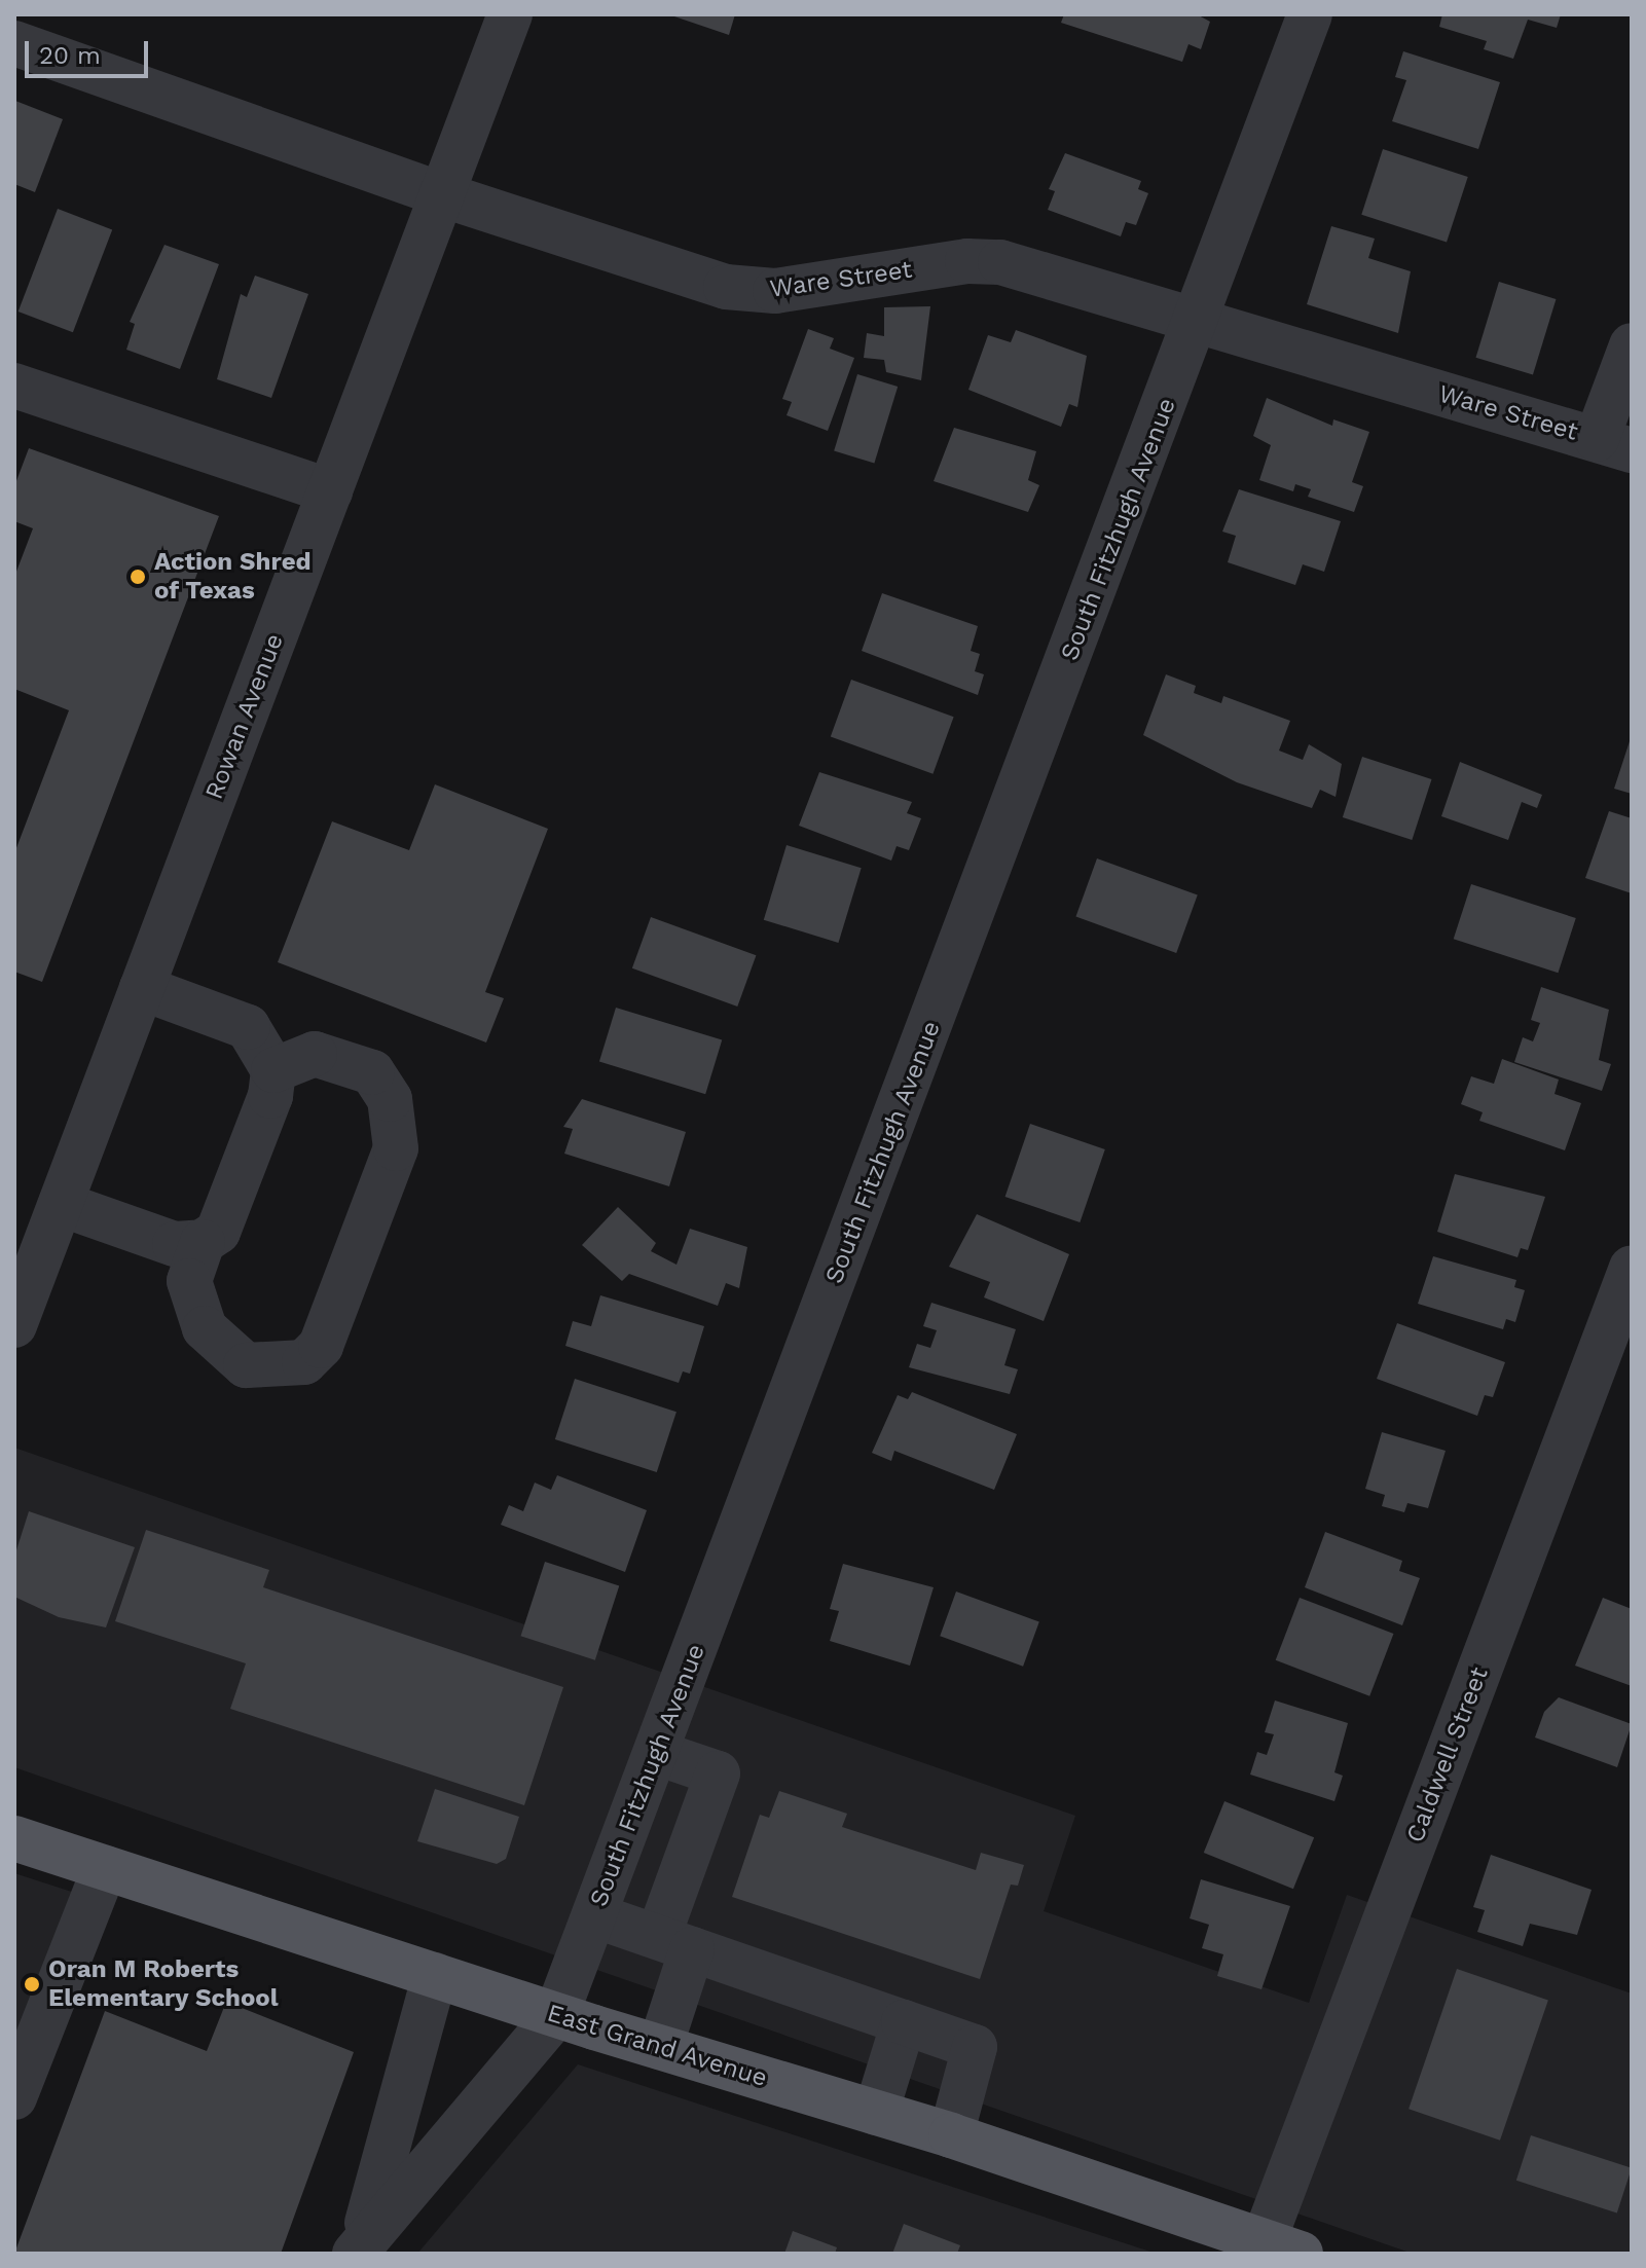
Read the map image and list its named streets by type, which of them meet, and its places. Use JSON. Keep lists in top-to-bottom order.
{
  "streets": {
    "main road": ["East Grand Avenue"],
    "street": [
      "Ware Street",
      "South Fitzhugh Avenue",
      "Rowan Avenue",
      "Caldwell Street"
    ]
  },
  "crossings": [
    ["Ware Street", "South Fitzhugh Avenue"],
    ["Ware Street", "Rowan Avenue"],
    ["South Fitzhugh Avenue", "East Grand Avenue"],
    ["Caldwell Street", "East Grand Avenue"]
  ],
  "places": ["Action Shred of Texas", "Oran M Roberts Elementary School"],
  "scale_bar": "20 m"
}
